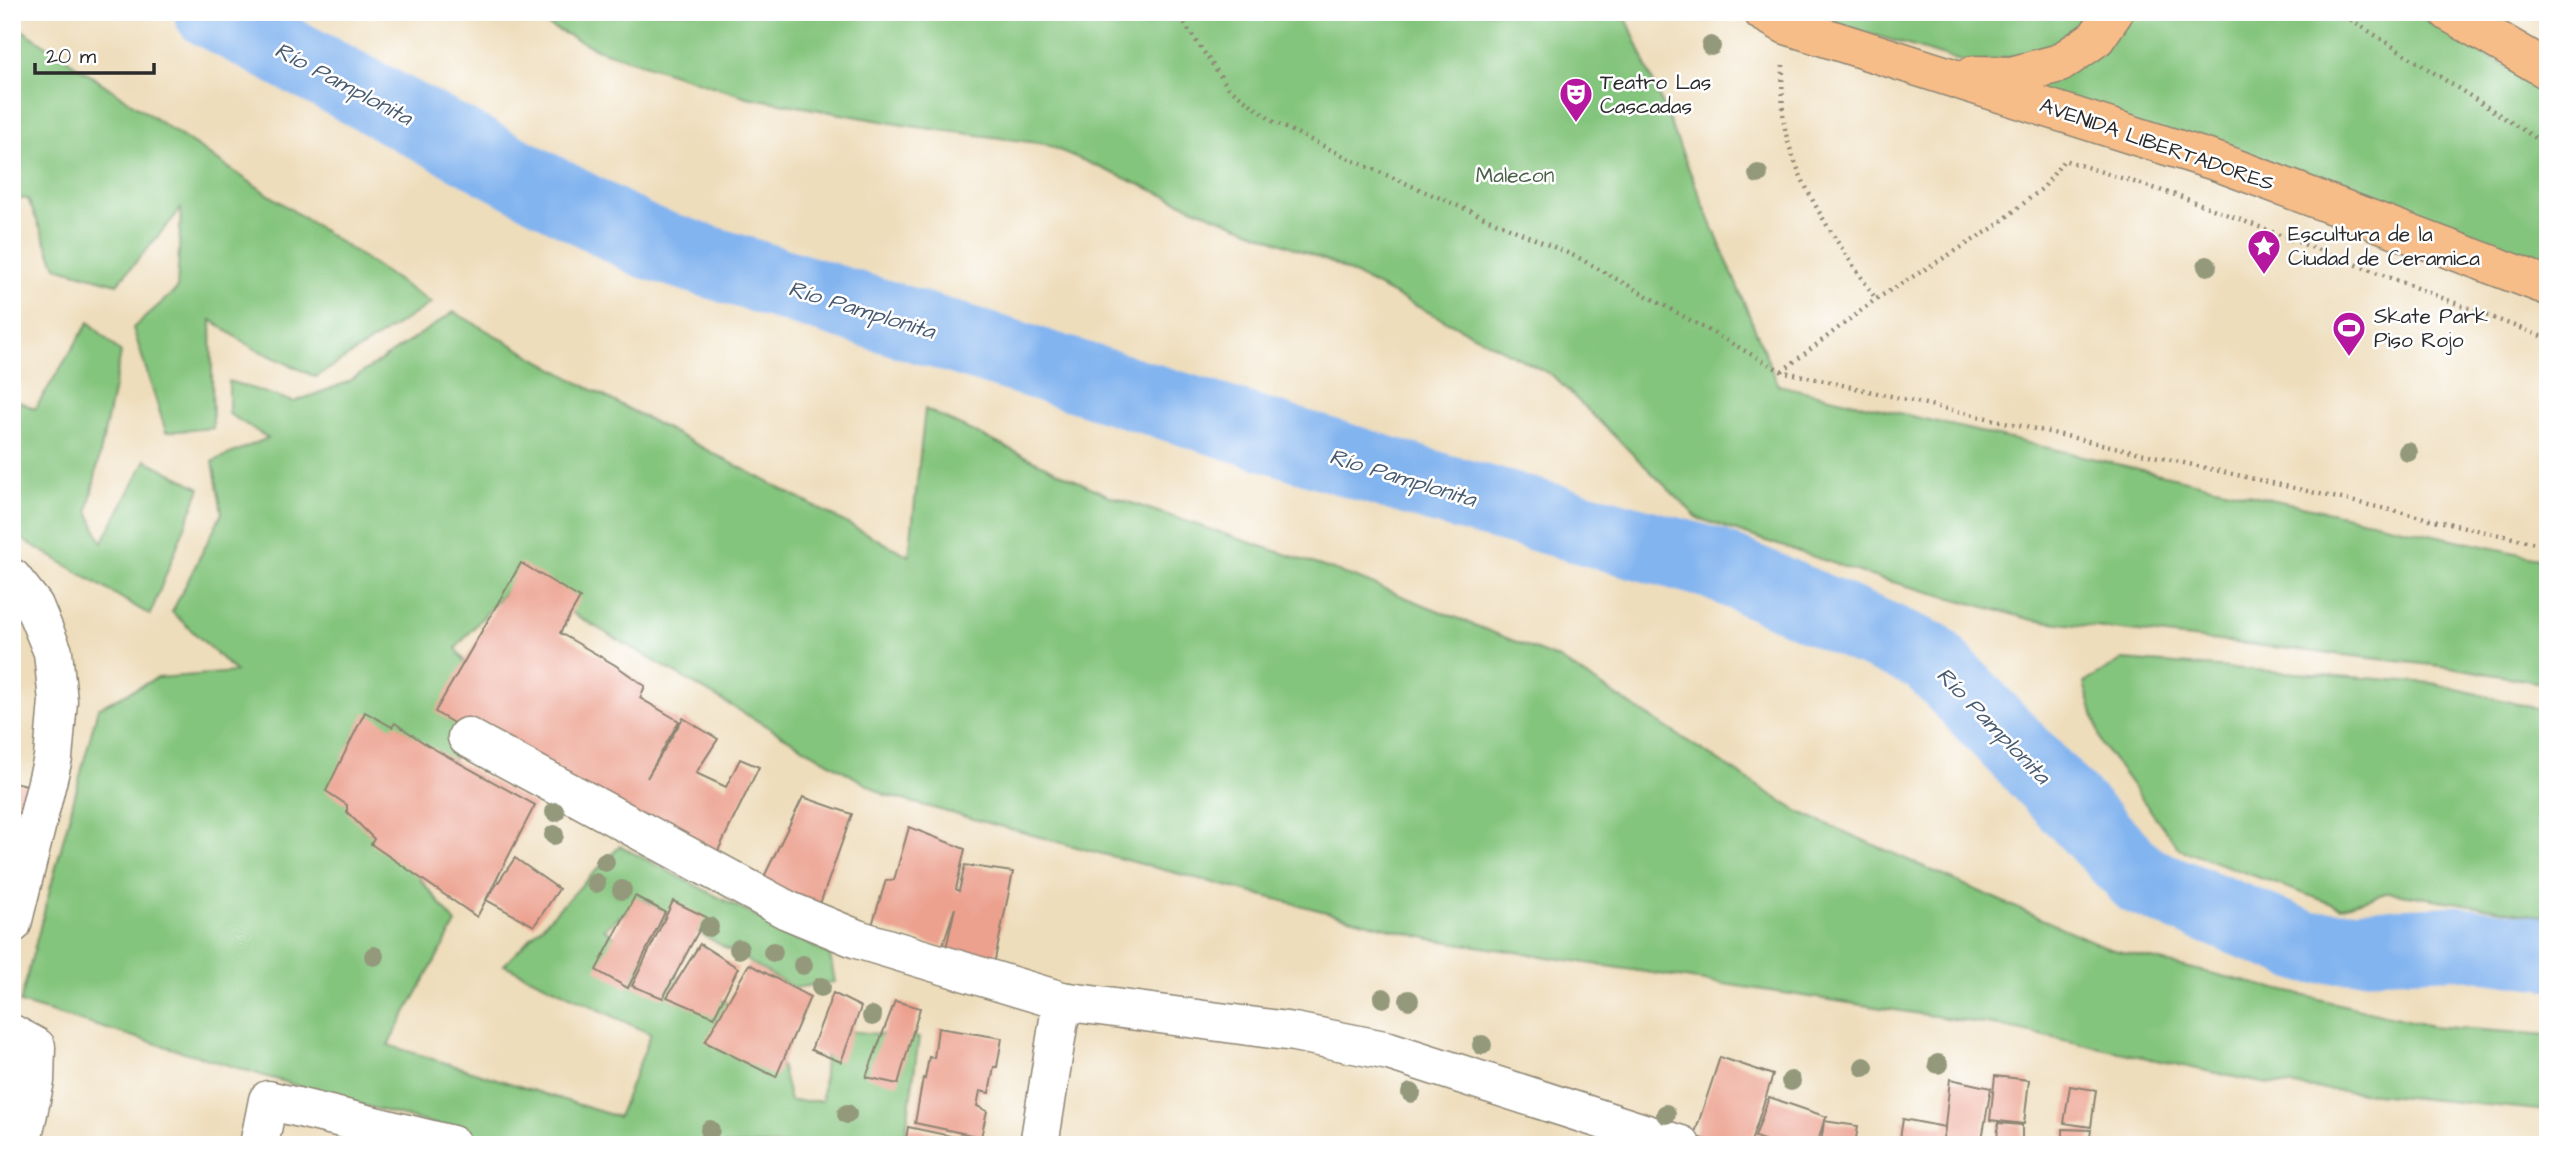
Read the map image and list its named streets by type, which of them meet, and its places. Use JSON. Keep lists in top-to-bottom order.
{
  "streets": {
    "main road": ["AVENIDA LIBERTADORES"]
  },
  "water": ["Río Pamplonita"],
  "parks": ["Malecon"],
  "places": {
    "theatre": ["Teatro Las Cascadas"],
    "place": ["Escultura de la Ciudad de Ceramica"],
    "sports": ["Skate Park Piso Rojo"]
  },
  "scale_bar": "20 m"
}
